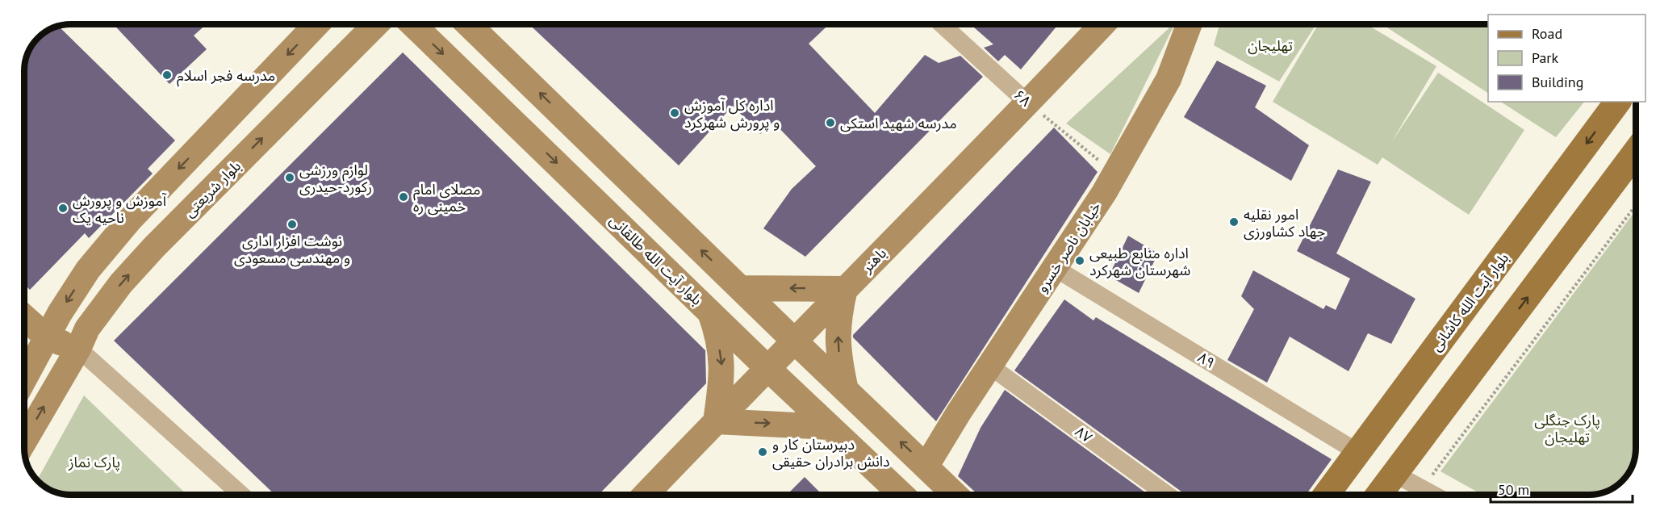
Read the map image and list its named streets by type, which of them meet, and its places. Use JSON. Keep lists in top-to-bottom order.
{
  "streets": {
    "main road": [
      "بلوار شریعتی",
      "خیابان ناصر خسرو",
      "بلوار آیت الله طالقانی",
      "باهنر",
      "بلوار آیت الله کاشانی"
    ],
    "street": ["۶۸", "۸۹", "۸۷"]
  },
  "crossings": [
    ["۶۸", "خیابان ناصر خسرو"],
    ["۶۸", "باهنر"],
    ["خیابان ناصر خسرو", "۸۹"],
    ["خیابان ناصر خسرو", "۸۷"],
    ["بلوار آیت الله طالقانی", "باهنر"],
    ["بلوار آیت الله کاشانی", "۸۹"]
  ],
  "parks": ["تهلیجان", "پارک جنگلی تهلیجان", "پارک نماز"],
  "places": [
    "مدرسه فجر اسلام",
    "اداره کل آموزش و پرورش شهرکرد",
    "مدرسه شهید استکی",
    "لوازم ورزشی رکورد-حیدری",
    "مصلای امام خمینی ره",
    "آموزش و پرورش ناحیه یک",
    "امور نقلیه جهاد کشاورزی",
    "نوشت افزار اداری و مهندسی مسعودی",
    "اداره منابع طبیعی شهرستان شهرکرد",
    "دبیرستان کار و دانش برادران حقیقی"
  ],
  "legend": ["Road", "Park", "Building"],
  "scale_bar": "50 m"
}
